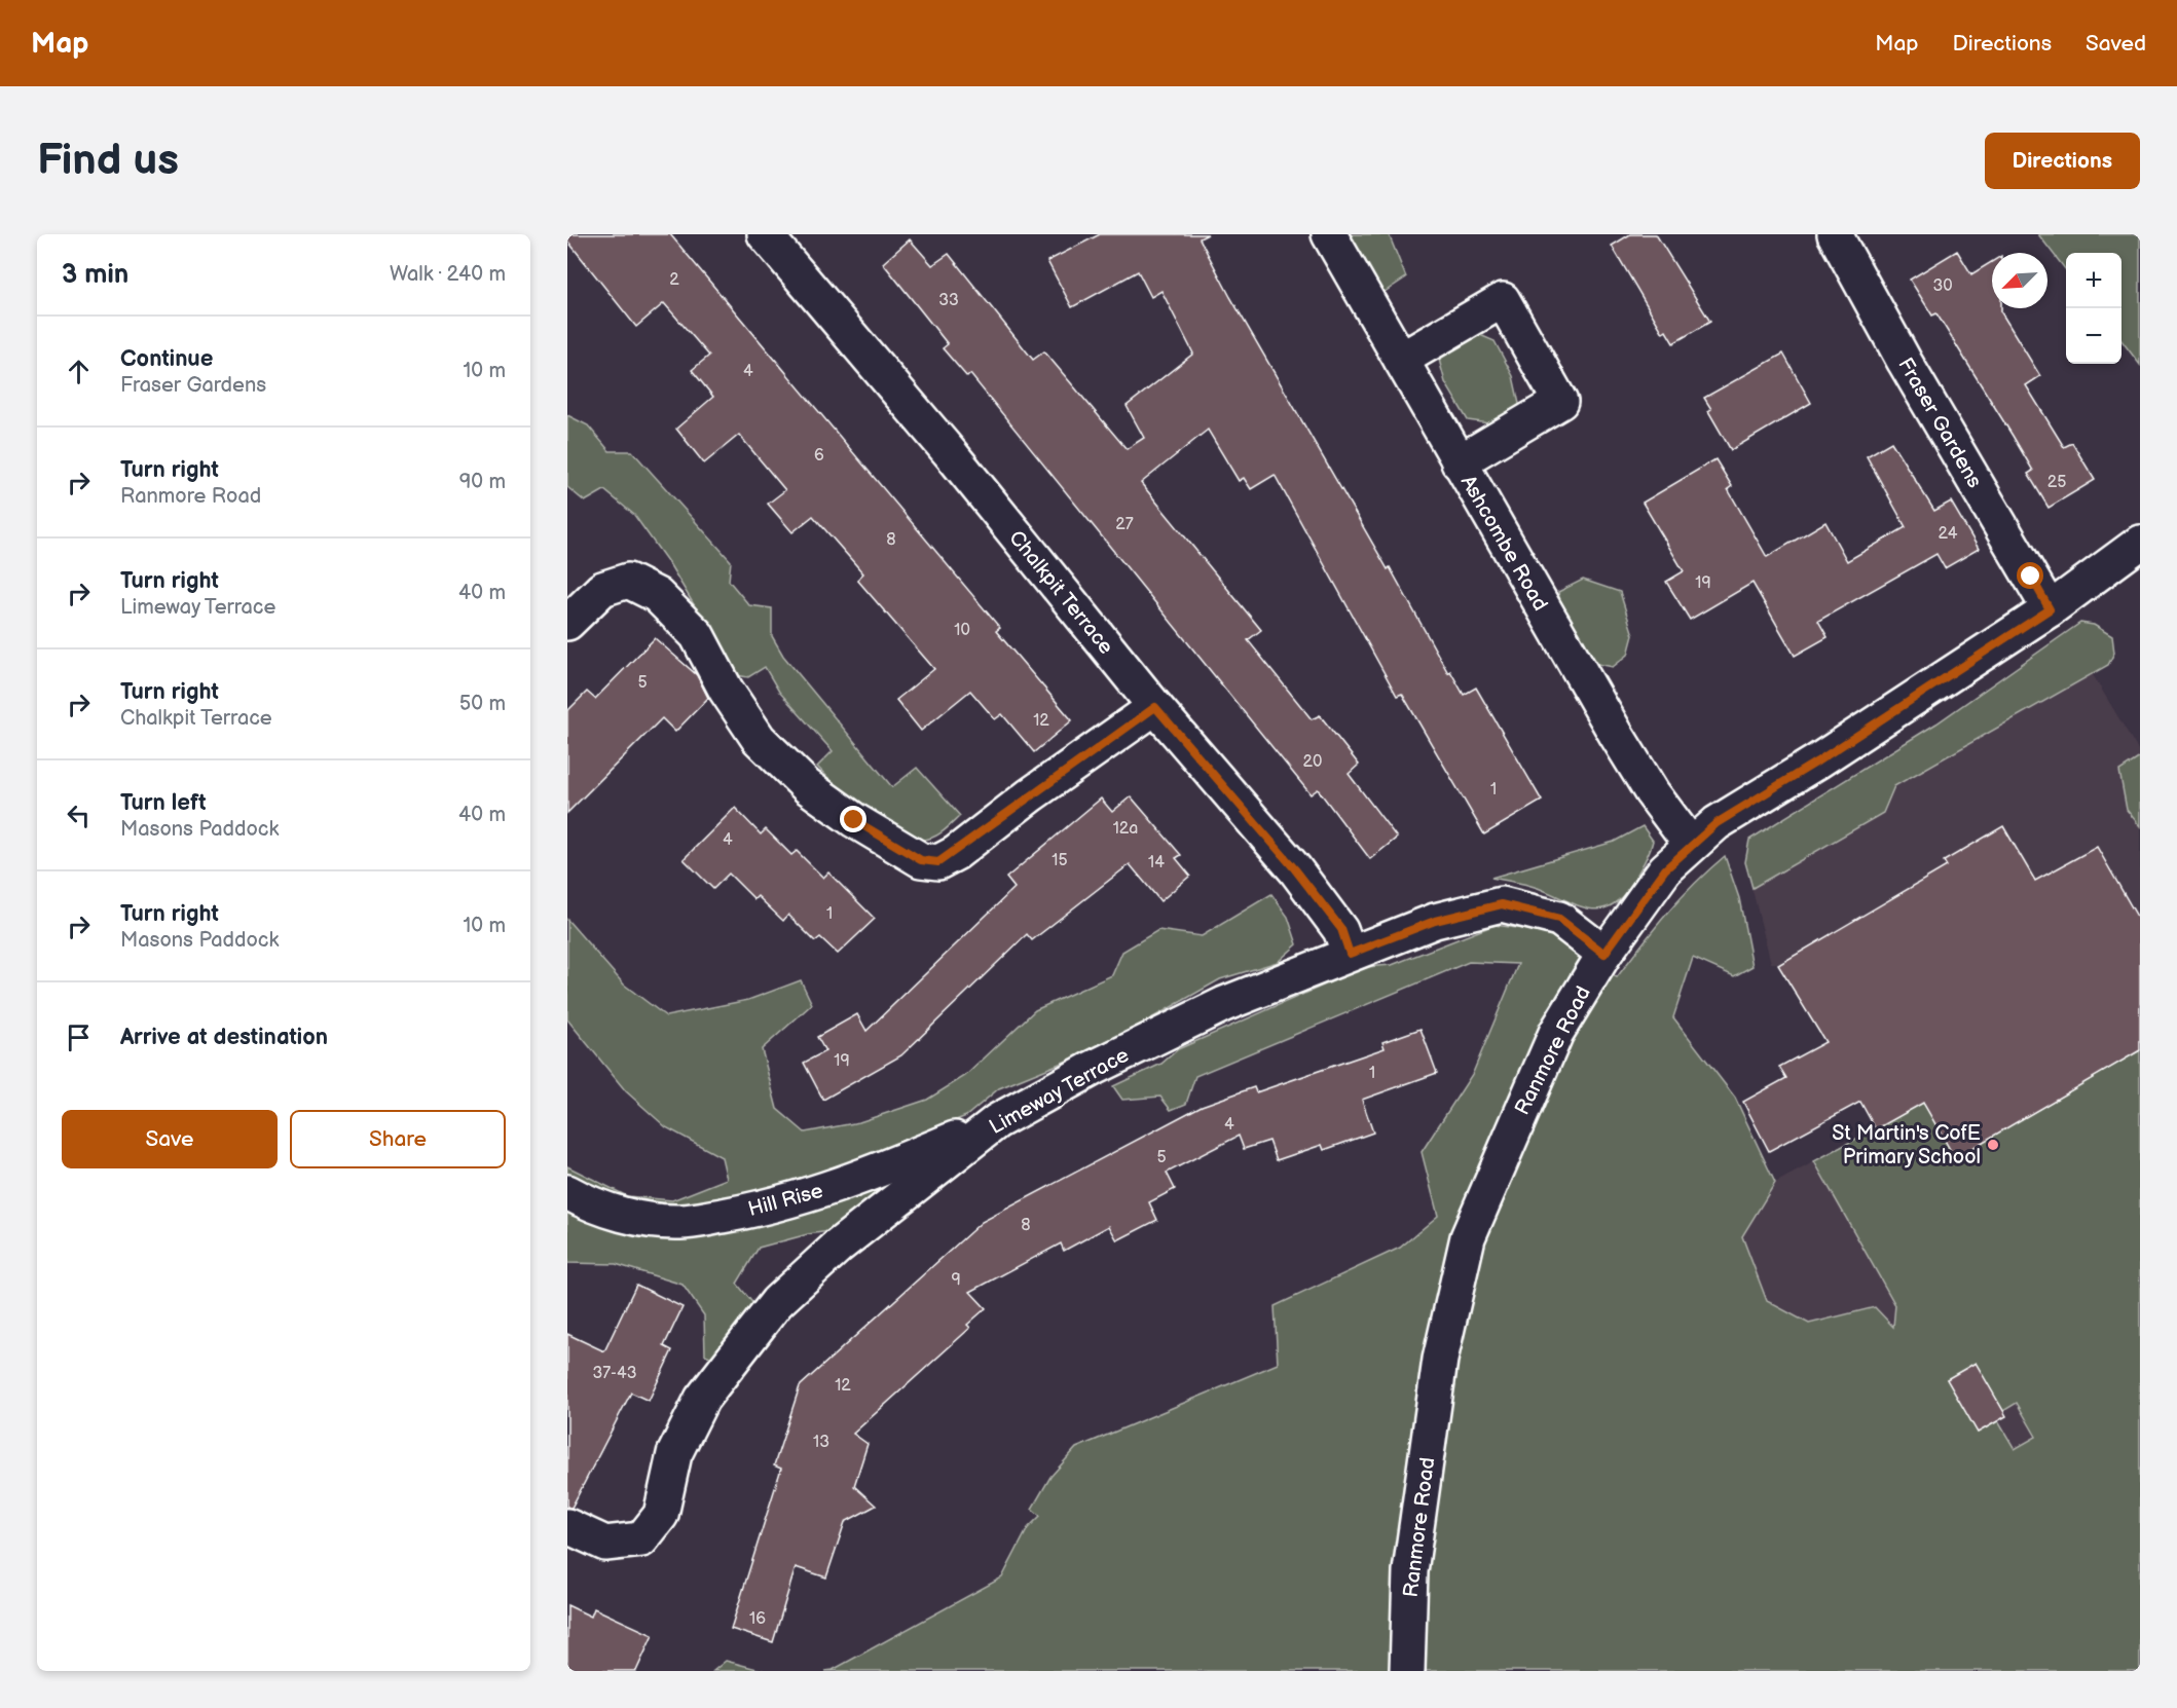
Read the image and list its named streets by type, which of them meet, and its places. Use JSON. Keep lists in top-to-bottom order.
{
  "streets": {
    "street": [
      "Fraser Gardens",
      "Ashcombe Road",
      "Chalkpit Terrace",
      "Ranmore Road",
      "Limeway Terrace",
      "Hill Rise"
    ]
  },
  "crossings": [
    ["Fraser Gardens", "Ranmore Road"],
    ["Ashcombe Road", "Ranmore Road"],
    ["Chalkpit Terrace", "Limeway Terrace"],
    ["Ranmore Road", "Limeway Terrace"],
    ["Limeway Terrace", "Hill Rise"]
  ],
  "places": ["St Martin's CofE Primary School"],
  "house_numbers": [
    "2",
    "30",
    "33",
    "4",
    "6",
    "25",
    "27",
    "24",
    "8",
    "19",
    "10",
    "5",
    "12",
    "20",
    "1",
    "12a",
    "4",
    "15",
    "14",
    "1",
    "19",
    "1",
    "4",
    "5",
    "8",
    "9",
    "37-43",
    "12",
    "13",
    "16"
  ],
  "north": "bottom left",
  "page": {
    "header": "Map",
    "nav": ["Map", "Directions", "Saved"],
    "buttons": [
      "Directions",
      ["Save", "Share"]
    ],
    "title": "Find us",
    "heading": ["3 min", "Walk · 240 m"],
    "map_buttons": ["+", "−"],
    "list": [
      ["Continue", "Fraser Gardens", "10 m"],
      ["Turn right", "Ranmore Road", "90 m"],
      ["Turn right", "Limeway Terrace", "40 m"],
      ["Turn right", "Chalkpit Terrace", "50 m"],
      ["Turn left", "Masons Paddock", "40 m"],
      ["Turn right", "Masons Paddock", "10 m"],
      "Arrive at destination"
    ]
  }
}
